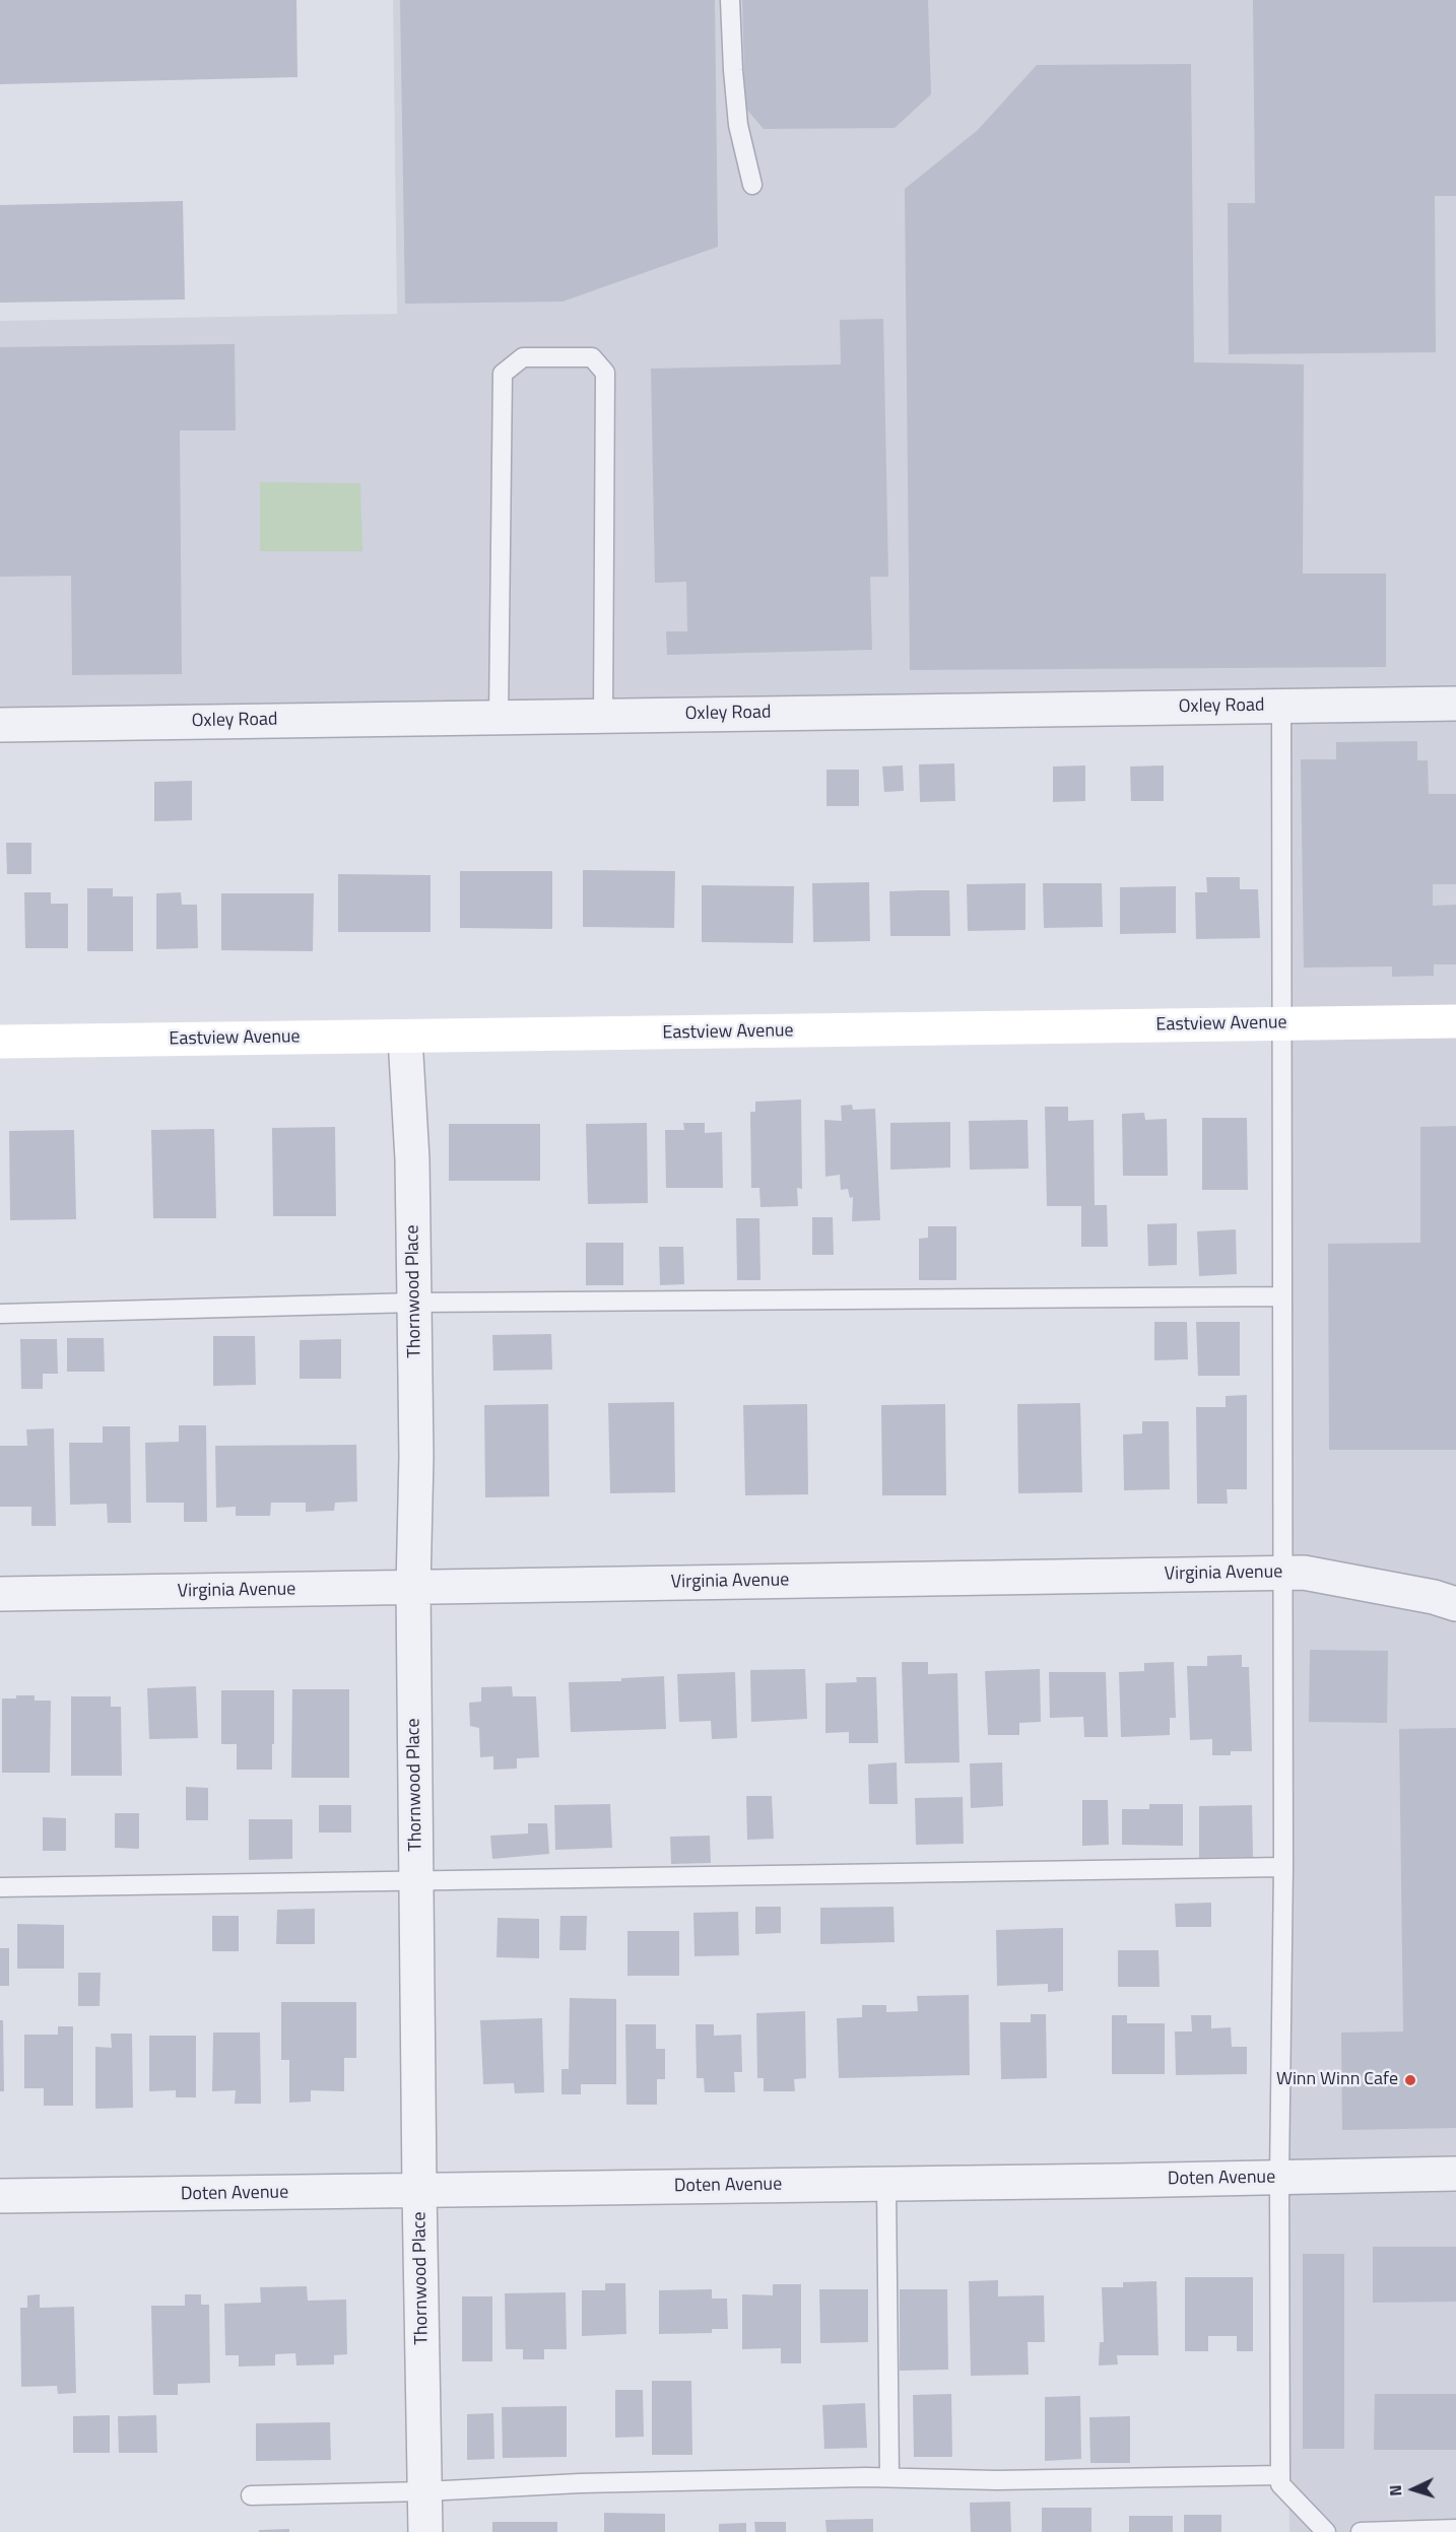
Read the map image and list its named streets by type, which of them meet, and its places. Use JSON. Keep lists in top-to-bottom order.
{
  "streets": {
    "street": [
      "Oxley Road",
      "Eastview Avenue",
      "Thornwood Place",
      "Virginia Avenue",
      "Doten Avenue"
    ]
  },
  "crossings": [
    ["Eastview Avenue", "Thornwood Place"],
    ["Thornwood Place", "Virginia Avenue"],
    ["Thornwood Place", "Doten Avenue"]
  ],
  "places": ["Winn Winn Cafe"],
  "north": "left"
}
